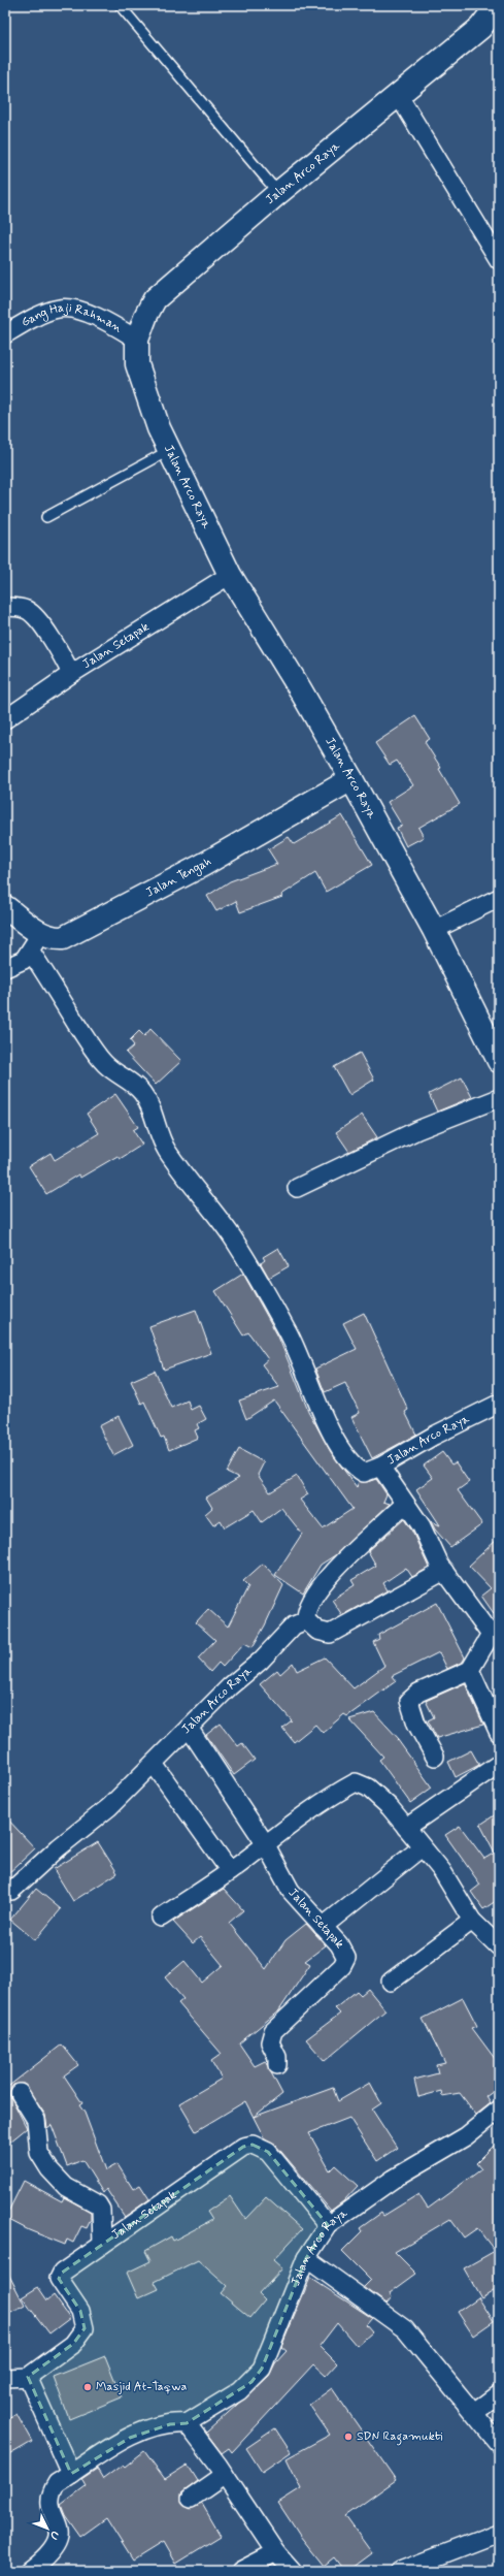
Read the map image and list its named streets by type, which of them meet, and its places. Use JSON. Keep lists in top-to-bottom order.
{
  "streets": {
    "main road": ["Jalan Arco Raya", "Jalan Tengah"],
    "street": ["Gang Haji Rahman", "Jalan Setapak"]
  },
  "crossings": [
    ["Jalan Arco Raya", "Gang Haji Rahman"],
    ["Jalan Arco Raya", "Jalan Setapak"],
    ["Jalan Arco Raya", "Jalan Tengah"]
  ],
  "places": ["Masjid At-Taqwa", "SDN Ragamukti"],
  "north": "bottom right"
}
